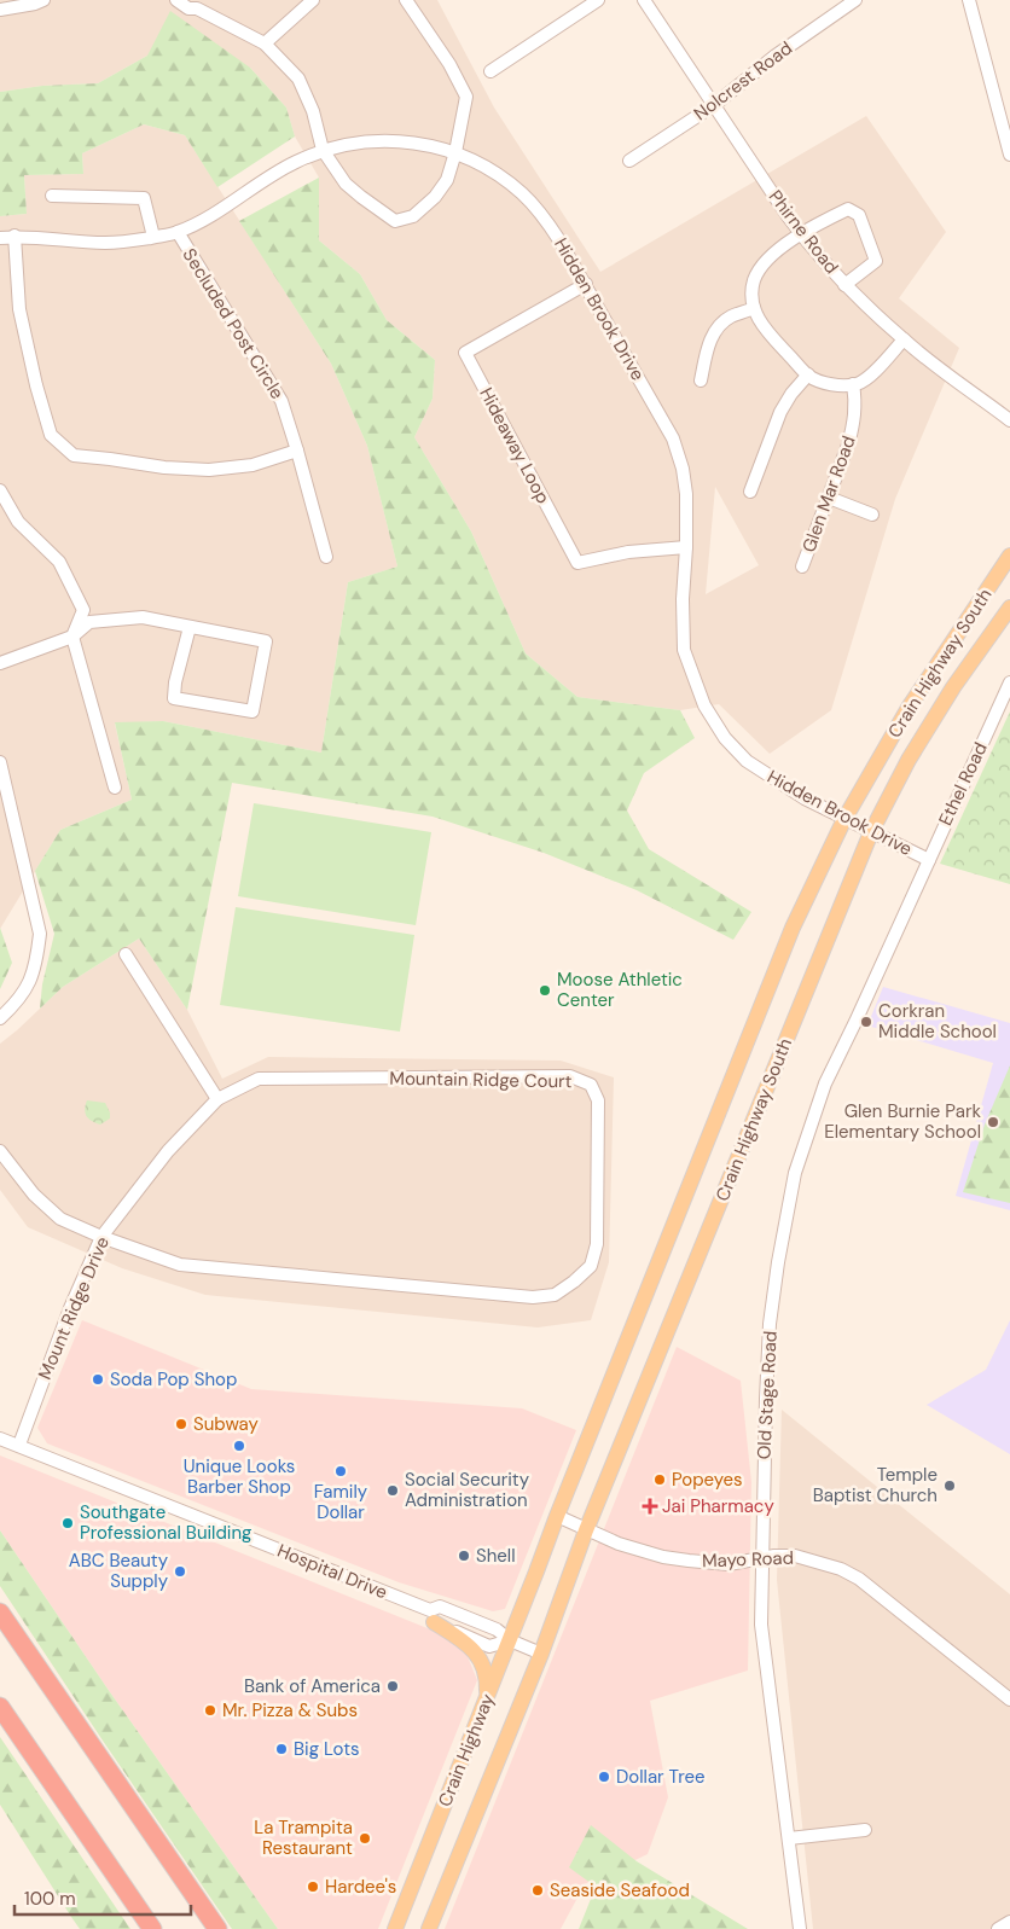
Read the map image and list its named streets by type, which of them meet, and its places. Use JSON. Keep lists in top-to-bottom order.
{
  "streets": {
    "main road": ["Crain Highway South", "Crain Highway"],
    "street": [
      "Nolcrest Road",
      "Phirne Road",
      "Hidden Brook Drive",
      "Secluded Post Circle",
      "Hideaway Loop",
      "Glen Mar Road",
      "Ethel Road",
      "Mountain Ridge Court",
      "Mount Ridge Drive",
      "Old Stage Road",
      "Mayo Road",
      "Hospital Drive"
    ]
  },
  "crossings": [
    ["Nolcrest Road", "Phirne Road"],
    ["Hidden Brook Drive", "Secluded Post Circle"],
    ["Hidden Brook Drive", "Hideaway Loop"],
    ["Hidden Brook Drive", "Crain Highway South"],
    ["Hidden Brook Drive", "Ethel Road"],
    ["Crain Highway South", "Mayo Road"],
    ["Crain Highway South", "Hospital Drive"],
    ["Crain Highway South", "Crain Highway"],
    ["Ethel Road", "Old Stage Road"],
    ["Mountain Ridge Court", "Mount Ridge Drive"],
    ["Mount Ridge Drive", "Hospital Drive"],
    ["Old Stage Road", "Mayo Road"],
    ["Hospital Drive", "Crain Highway"]
  ],
  "places": {
    "other": [
      "Moose Athletic Center",
      "Corkran Middle School",
      "Glen Burnie Park Elementary School",
      "Soda Pop Shop",
      "Subway",
      "Unique Looks Barber Shop",
      "Family Dollar",
      "Popeyes",
      "Temple Baptist Church",
      "Social Security Administration",
      "Southgate Professional Building",
      "Shell",
      "ABC Beauty Supply",
      "Bank of America",
      "Mr. Pizza & Subs",
      "Big Lots",
      "Dollar Tree",
      "La Trampita Restaurant",
      "Hardee's",
      "Seaside Seafood"
    ],
    "health": ["Jai Pharmacy"]
  },
  "scale_bar": "100 m"
}
